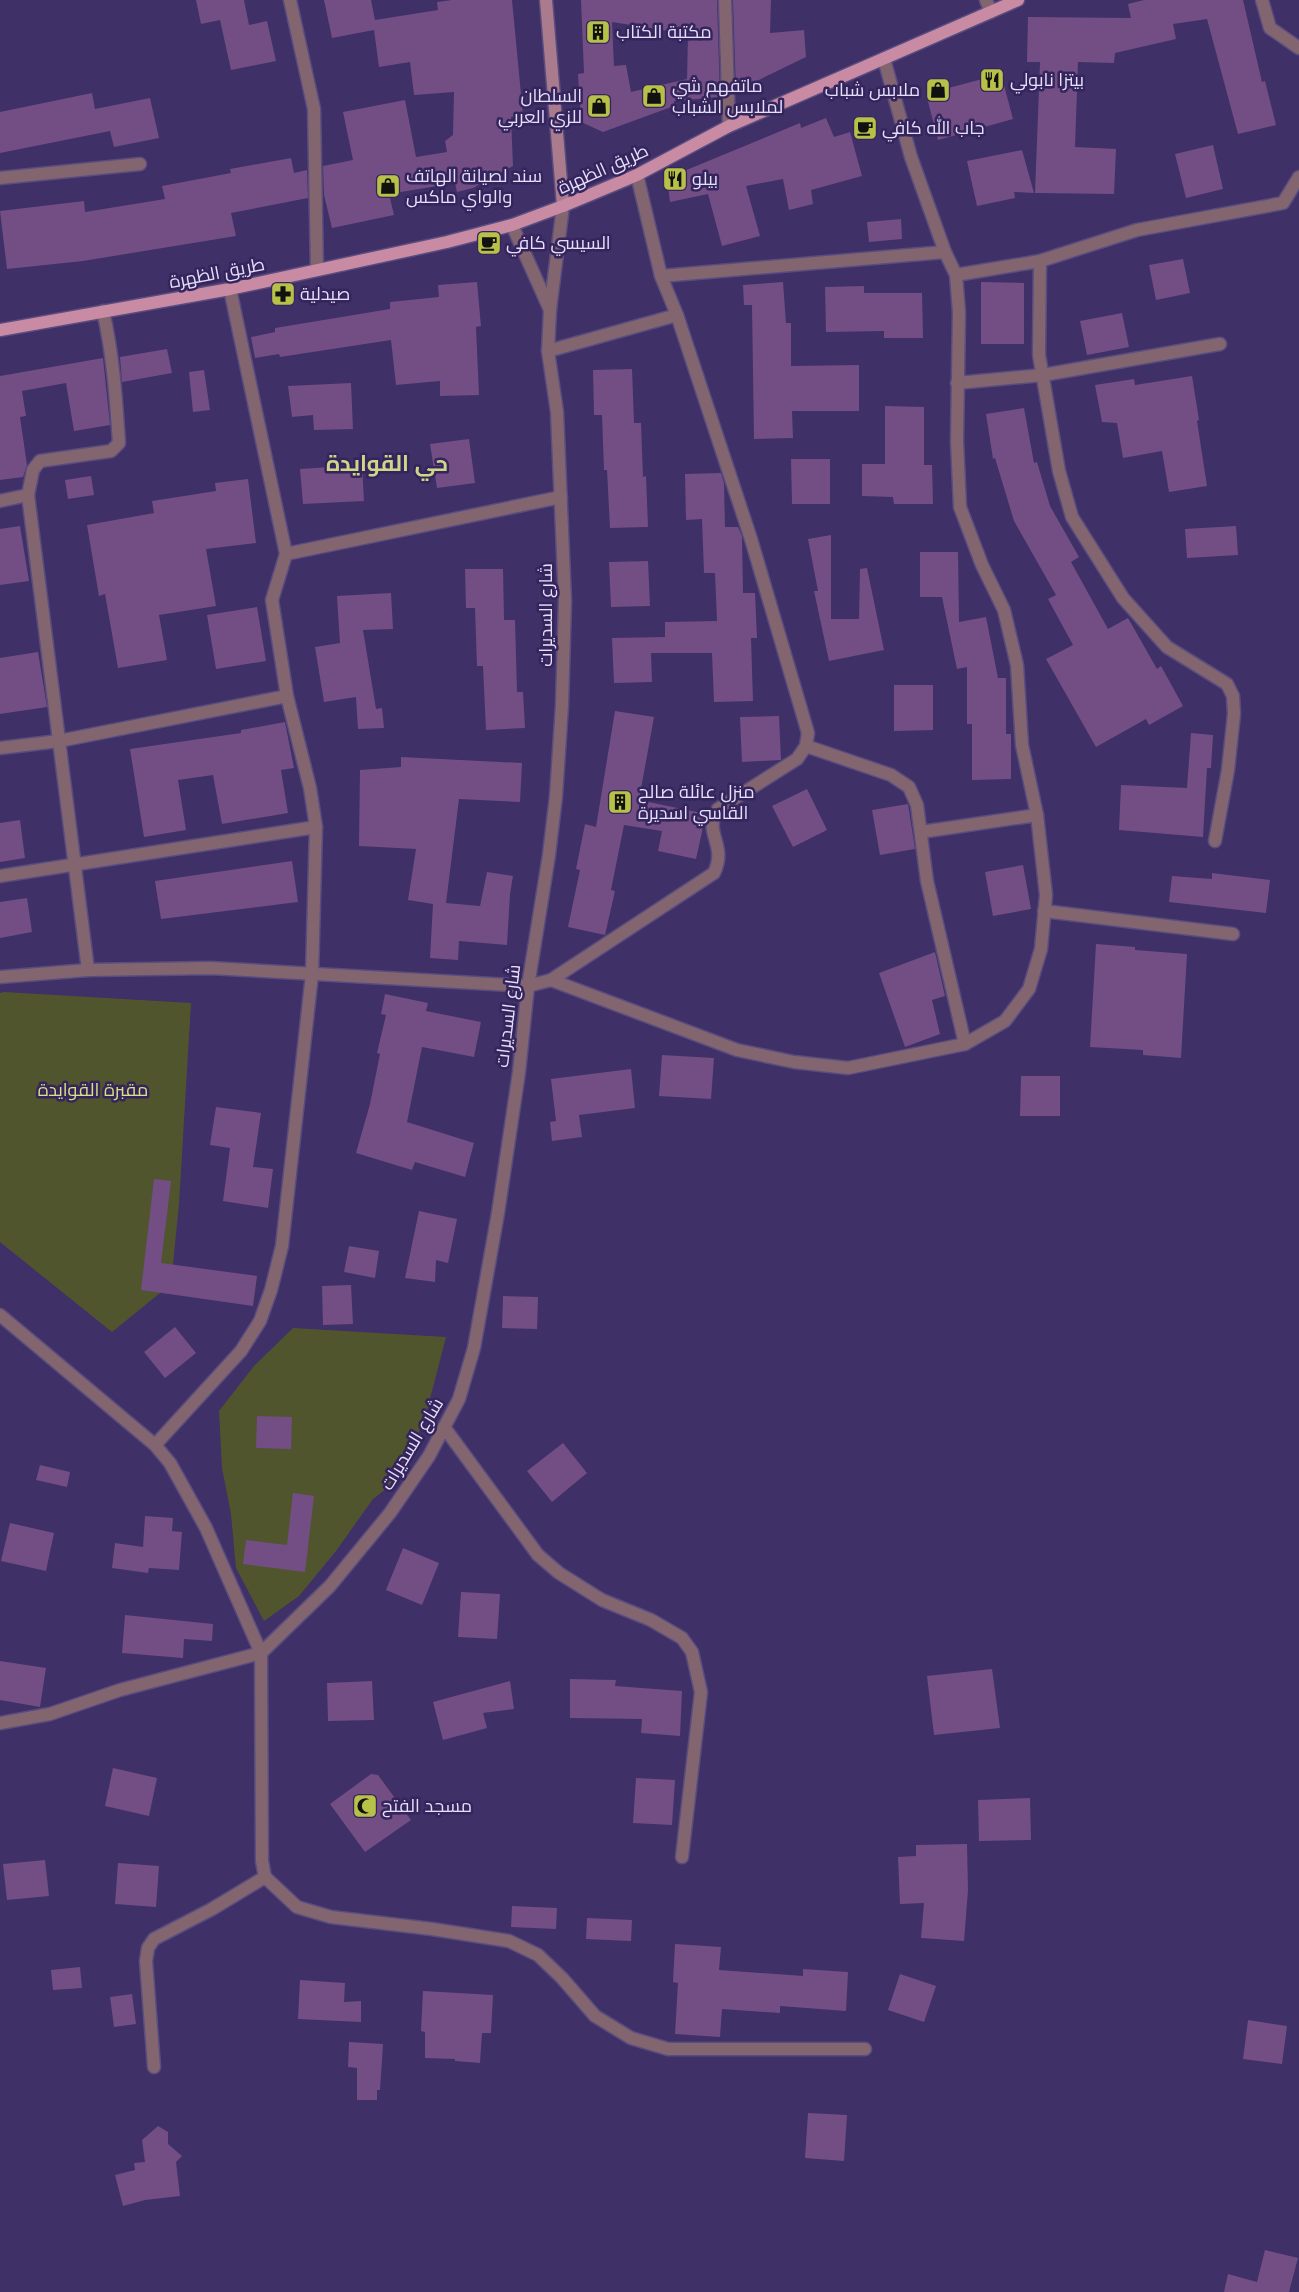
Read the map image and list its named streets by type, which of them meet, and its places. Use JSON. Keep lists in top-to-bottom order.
{
  "streets": {
    "main road": ["طريق الظهرة"],
    "street": ["شارع السديرات"]
  },
  "crossings": [
    ["طريق الظهرة", "شارع السديرات"]
  ],
  "districts": ["حي القوايدة"],
  "parks": ["مقبرة القوايدة"],
  "places": {
    "building": ["مكتبة الكتاب", "منزل عائلة صالح القاسي اسديرة"],
    "restaurant": ["بيتزا نابولي", "بيلو"],
    "shop": [
      "ملابس شباب",
      "ماتفهم شي لملابس الشباب",
      "السلطان للزي العربي",
      "سند لصيانة الهاتف والواي ماكس"
    ],
    "cafe": ["جاب الله كافي", "السيسي كافي"],
    "pharmacy": ["صيدلية"],
    "mosque": ["مسجد الفتح"]
  }
}
